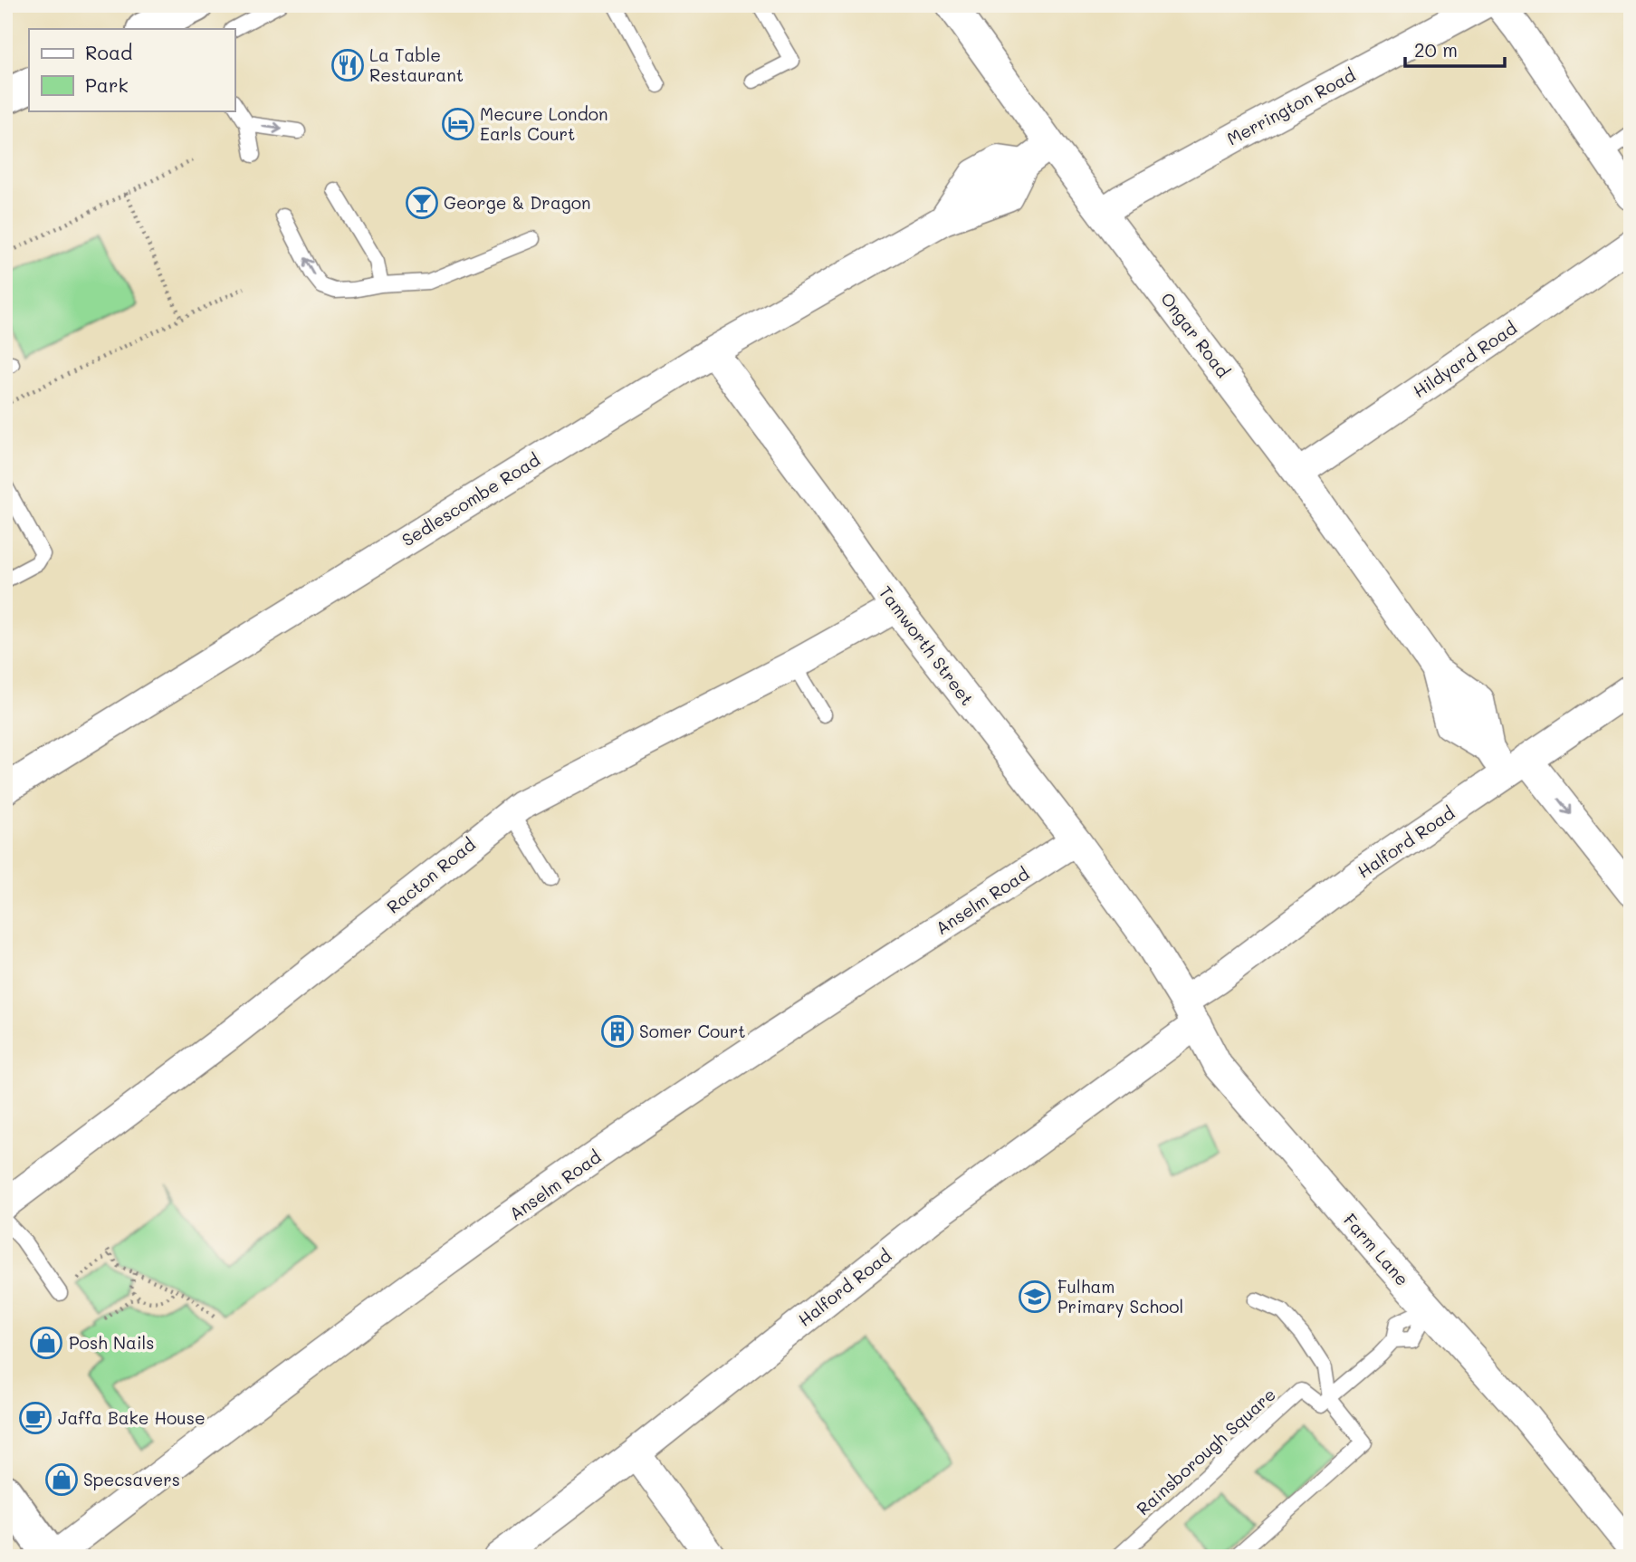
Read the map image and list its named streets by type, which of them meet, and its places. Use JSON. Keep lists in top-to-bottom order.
{
  "streets": {
    "street": [
      "Merrington Road",
      "Ongar Road",
      "Hildyard Road",
      "Sedlescombe Road",
      "Tamworth Street",
      "Halford Road",
      "Racton Road",
      "Anselm Road",
      "Farm Lane"
    ],
    "lane": ["Rainsborough Square"]
  },
  "crossings": [
    ["Merrington Road", "Ongar Road"],
    ["Ongar Road", "Hildyard Road"],
    ["Ongar Road", "Sedlescombe Road"],
    ["Ongar Road", "Halford Road"],
    ["Sedlescombe Road", "Tamworth Street"],
    ["Tamworth Street", "Racton Road"],
    ["Tamworth Street", "Anselm Road"],
    ["Tamworth Street", "Farm Lane"],
    ["Halford Road", "Farm Lane"]
  ],
  "places": {
    "restaurant": ["La Table Restaurant"],
    "hotel": ["Mecure London Earls Court"],
    "bar": ["George & Dragon"],
    "building": ["Somer Court"],
    "school or university": ["Fulham Primary School"],
    "shop": ["Posh Nails", "Specsavers"],
    "cafe": ["Jaffa Bake House"]
  },
  "legend": ["Road", "Park"],
  "scale_bar": "20 m"
}
